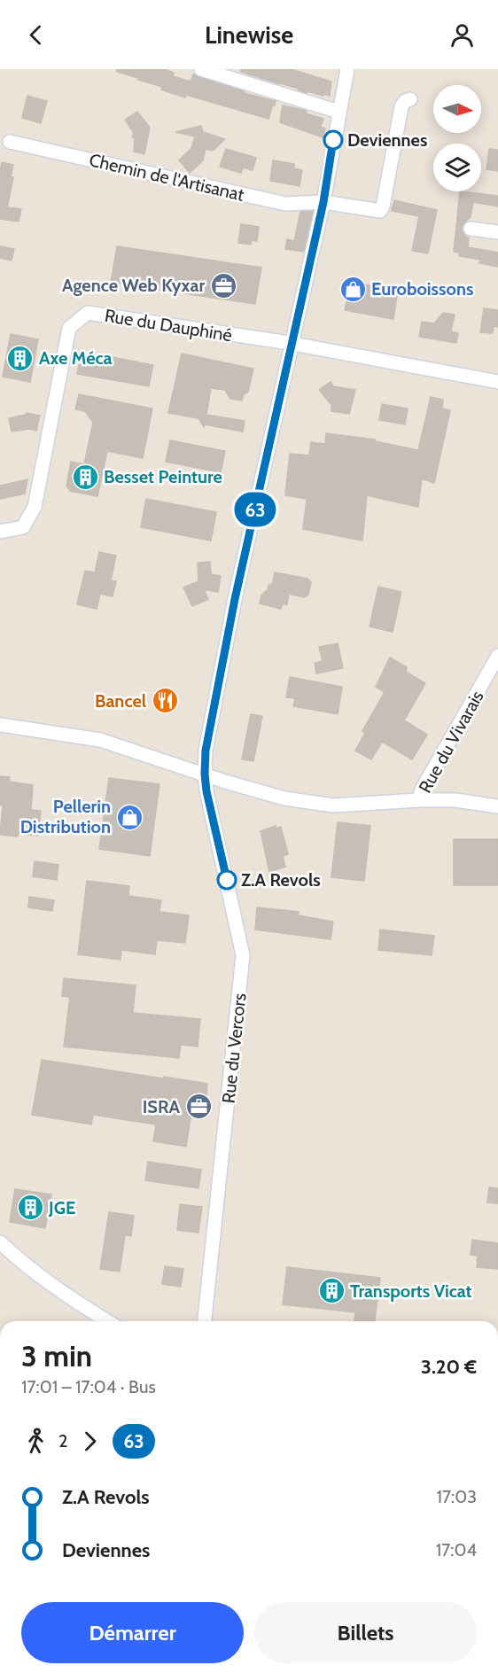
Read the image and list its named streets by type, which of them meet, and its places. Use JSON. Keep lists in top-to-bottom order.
{
  "streets": {
    "street": [
      "Chemin de l'Artisanat",
      "Rue du Dauphiné",
      "Rue du Vivarais",
      "Rue du Vercors"
    ]
  },
  "places": {
    "other": ["Deviennes", "Z.A Revols"],
    "office": ["Agence Web Kyxar", "ISRA"],
    "shop": ["Euroboissons", "Pellerin Distribution"],
    "building": [
      "Axe Méca",
      "Besset Peinture",
      "JGE",
      "Transports Vicat"
    ],
    "restaurant": ["Bancel"]
  },
  "lines": ["bus line 63"],
  "north": "right",
  "page": {
    "header": "Linewise",
    "on_map": "63",
    "heading": ["3 min", "17:01 – 17:04 · Bus", "3.20 €"],
    "legs": ["2", "63"],
    "list": [
      {
        "name": "Z.A Revols",
        "value": "17:03"
      },
      {
        "name": "Deviennes",
        "value": "17:04"
      }
    ],
    "buttons": ["Démarrer", "Billets"]
  }
}
